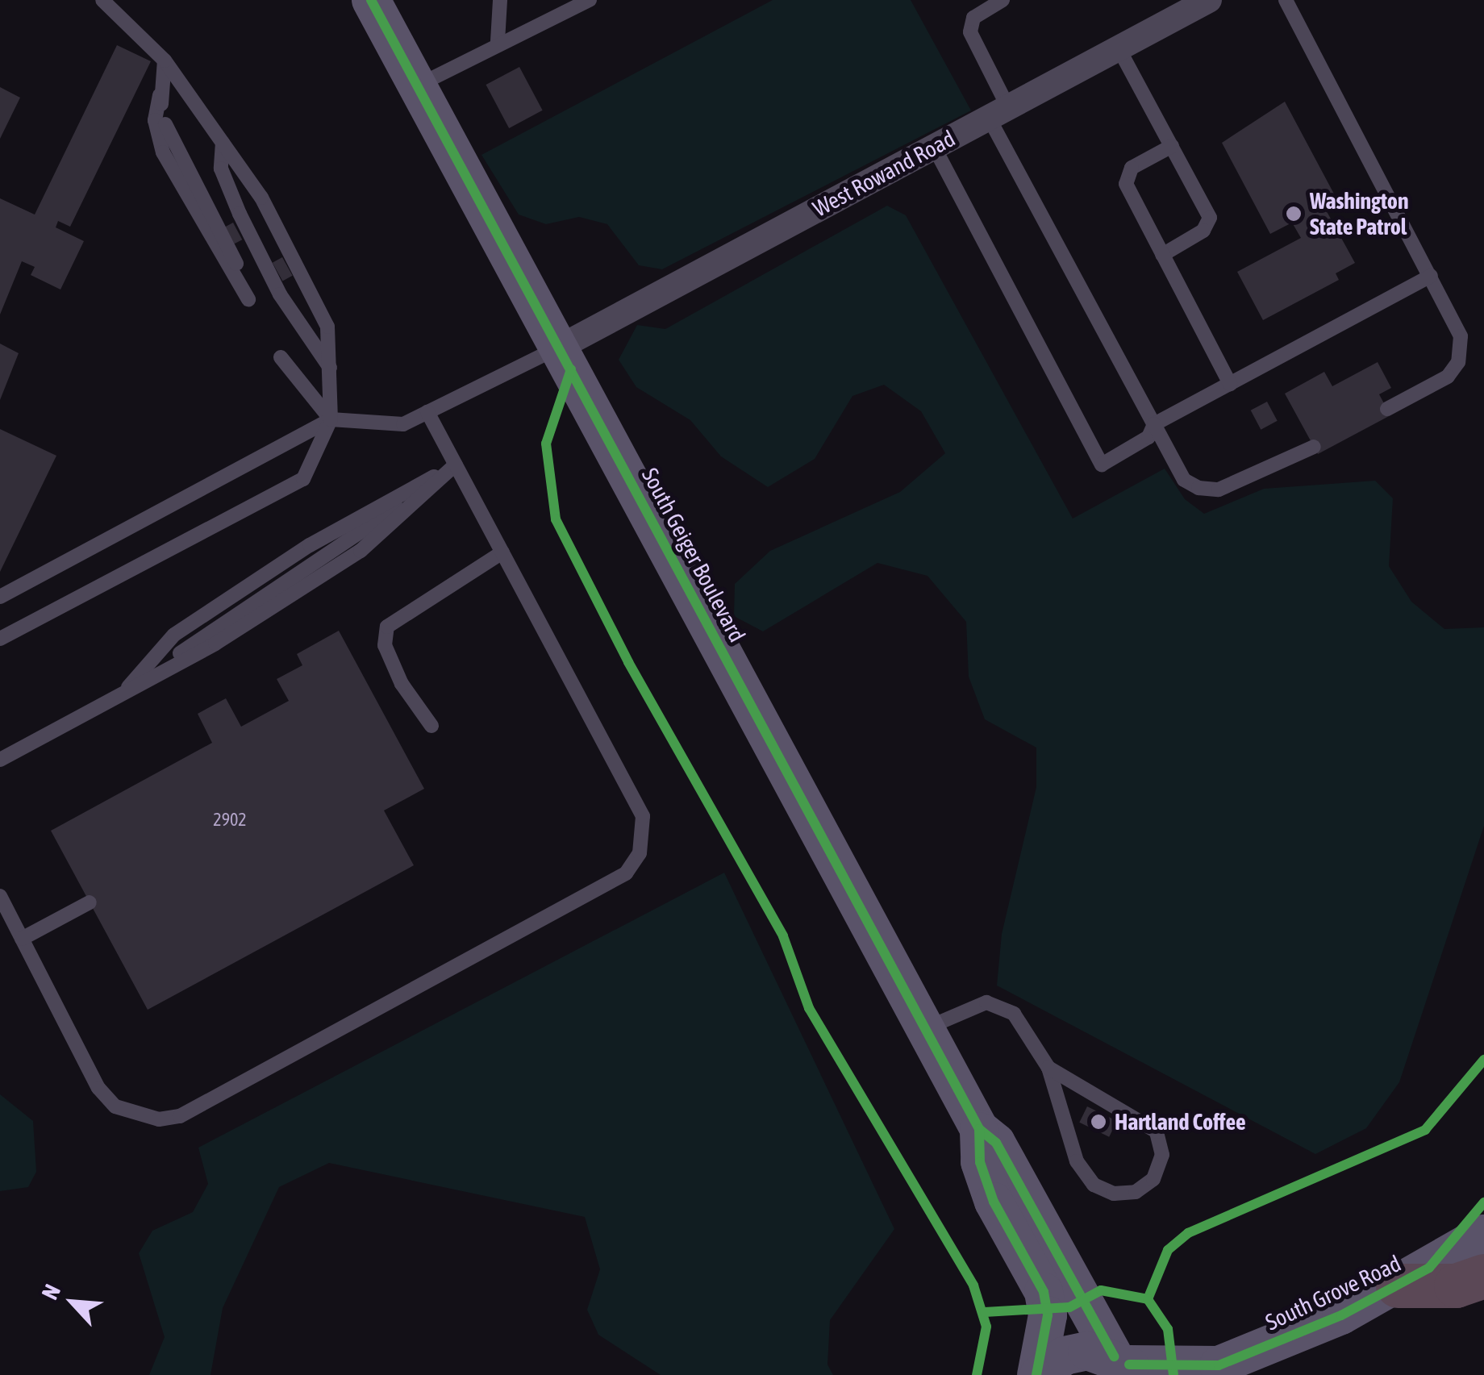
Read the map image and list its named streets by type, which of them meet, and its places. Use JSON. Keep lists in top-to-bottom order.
{
  "streets": {
    "street": ["West Rowand Road", "South Geiger Boulevard", "South Grove Road"]
  },
  "crossings": [
    ["West Rowand Road", "South Geiger Boulevard"],
    ["South Geiger Boulevard", "South Grove Road"]
  ],
  "places": ["Washington State Patrol", "Hartland Coffee"],
  "house_numbers": ["2902"],
  "north": "top left"
}
